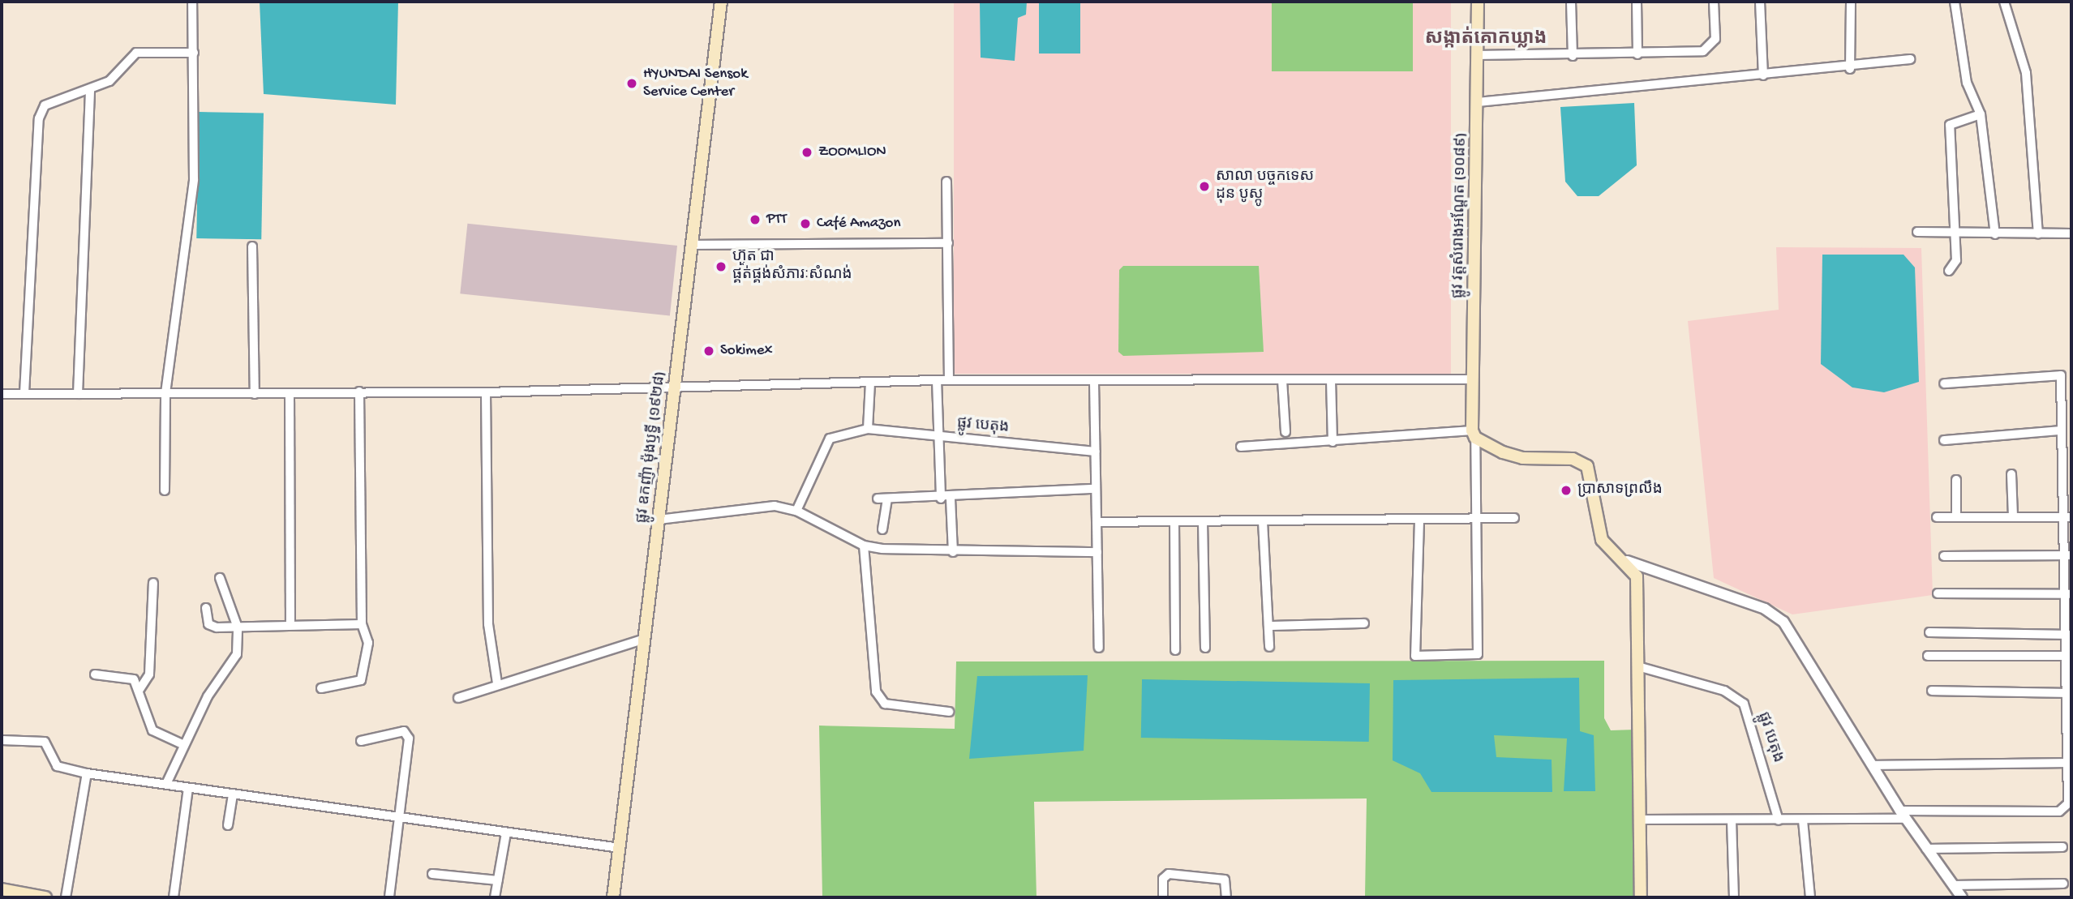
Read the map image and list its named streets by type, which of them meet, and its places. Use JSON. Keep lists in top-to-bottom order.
{
  "streets": {
    "main road": ["ផ្លូវ វត្តសំរោងអណ្ដែត (១០៨៩)", "ផ្លូវ ឧកញ៉ា ម៉ុងឫទ្ធី (១៩២៨)"],
    "street": ["ផ្លូវ បេតុង"]
  },
  "districts": ["សង្កាត់គោកឃ្លាង"],
  "places": [
    "HYUNDAI Sensok Service Center",
    "ZOOMLION",
    "សាលា បច្ចកទេស ដុន បូស្កូ",
    "PTT",
    "Café Amazon",
    "ហ៊ួត ជា ផ្គត់ផ្គង់សំភារៈសំណង់",
    "Sokimex",
    "ប្រាសាទព្រលឹង"
  ]
}
